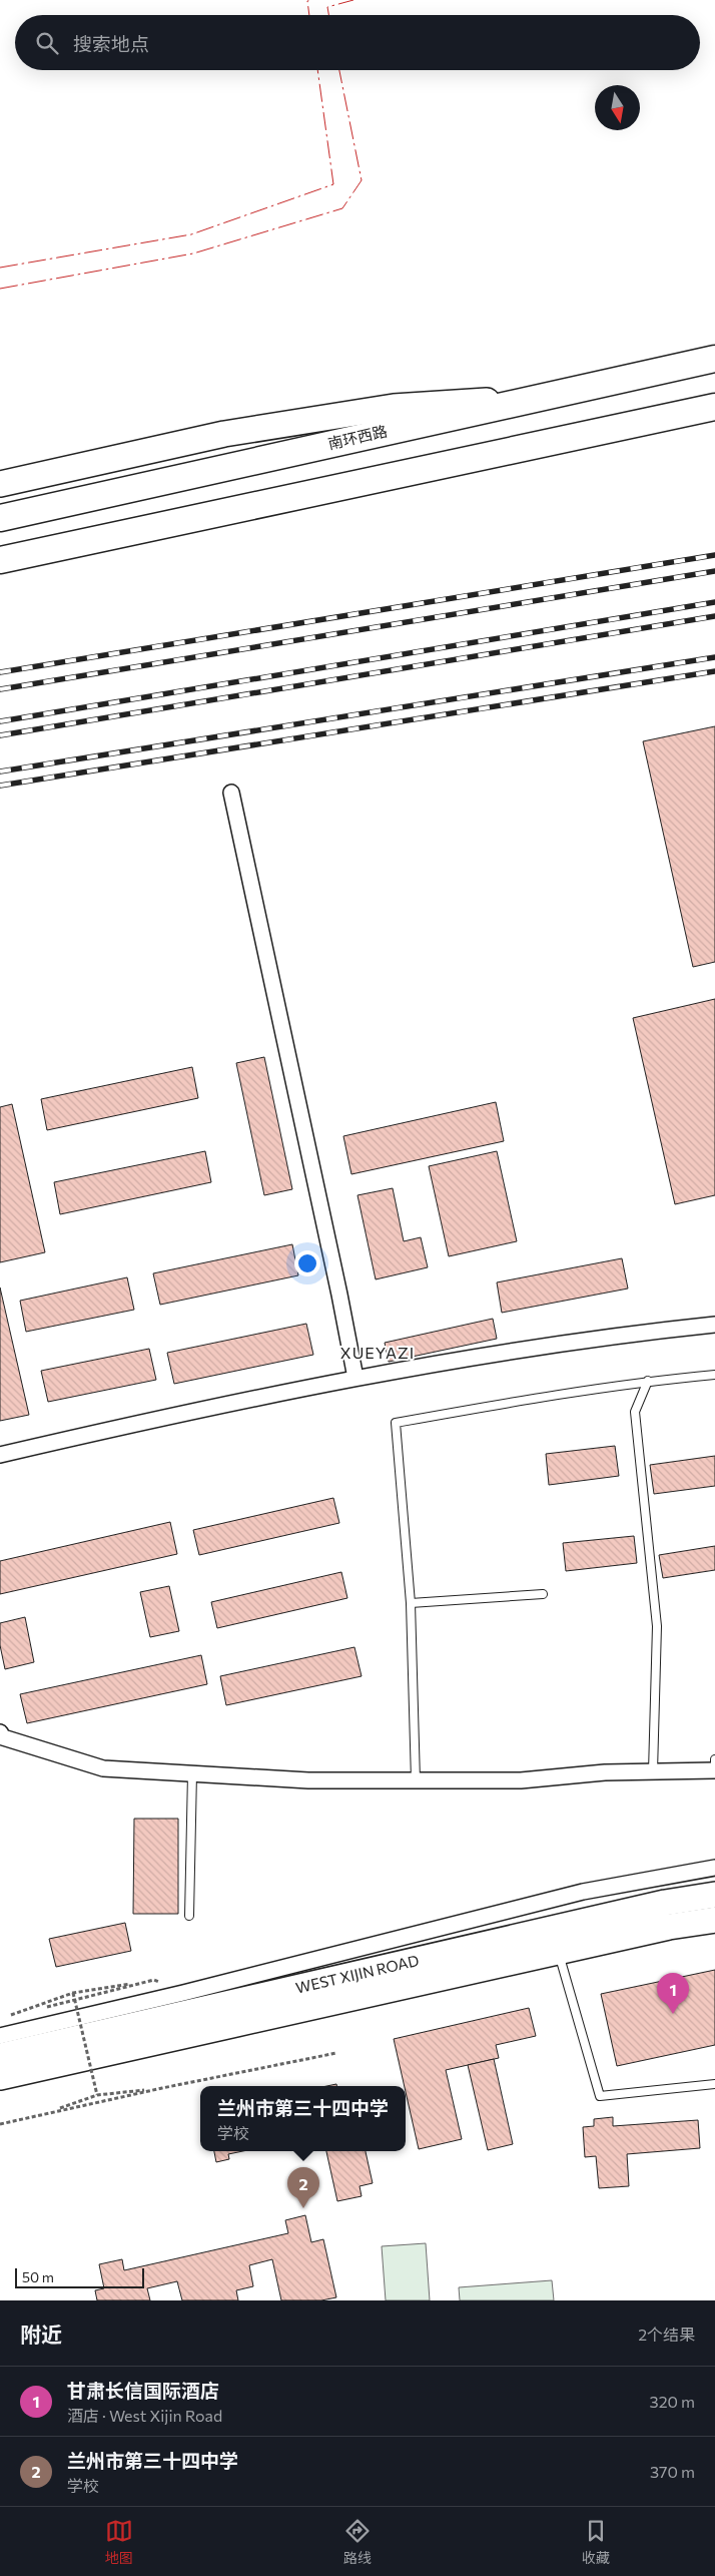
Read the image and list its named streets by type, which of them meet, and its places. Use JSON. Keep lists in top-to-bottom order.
{
  "streets": {
    "highway": ["南环西路"],
    "main road": ["WEST XIJIN ROAD"]
  },
  "districts": ["XUEYAZI"],
  "scale_bar": "50 m",
  "north": "bottom",
  "page": {
    "search": "搜索地点",
    "pins": ["1", "2"],
    "popup": ["兰州市第三十四中学", "学校"],
    "scale": "50 m",
    "heading": ["附近", "2个结果"],
    "list": [
      {
        "mark": "1",
        "name": "甘肃长信国际酒店",
        "note": "酒店 · West Xijin Road",
        "value": "320 m"
      },
      {
        "mark": "2",
        "name": "兰州市第三十四中学",
        "note": "学校",
        "value": "370 m"
      }
    ],
    "nav": ["地图", "路线", "收藏"]
  }
}
